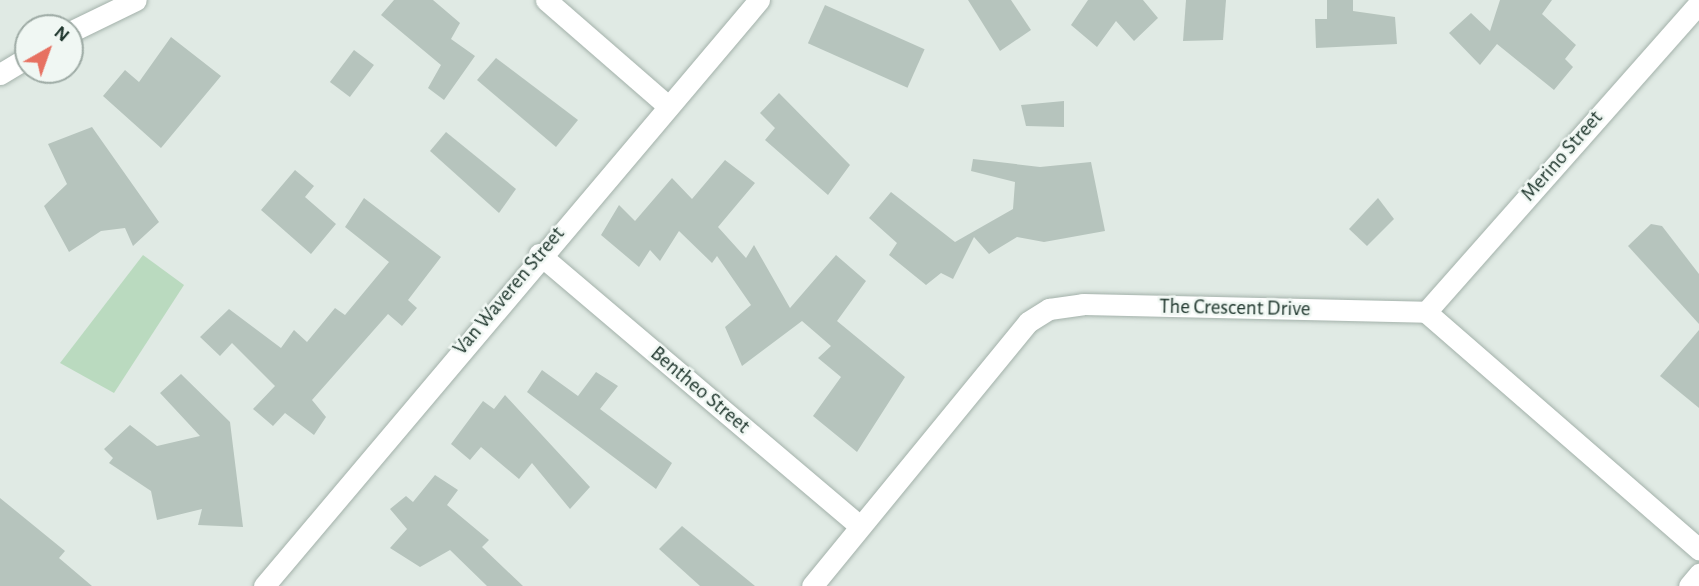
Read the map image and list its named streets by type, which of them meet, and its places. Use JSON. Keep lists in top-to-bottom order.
{
  "streets": {
    "street": [
      "Merino Street",
      "Van Waveren Street",
      "The Crescent Drive",
      "Bentheo Street"
    ]
  },
  "crossings": [
    ["Merino Street", "The Crescent Drive"],
    ["Van Waveren Street", "Bentheo Street"],
    ["The Crescent Drive", "Bentheo Street"]
  ],
  "north": "top right"
}
